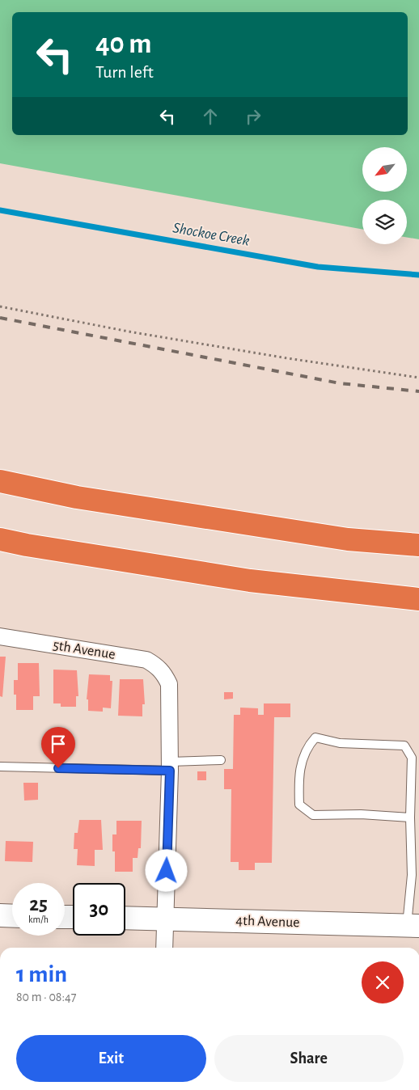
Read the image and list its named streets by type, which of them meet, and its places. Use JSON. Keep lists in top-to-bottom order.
{
  "streets": {
    "main road": ["4th Avenue"],
    "street": ["5th Avenue"]
  },
  "water": ["Shockoe Creek"],
  "north": "bottom left",
  "page": {
    "turn": ["40 m", "Turn left"],
    "speed": "25 km/h",
    "limit": "30",
    "heading": ["1 min", "80 m · 08:47"],
    "buttons": ["Exit", "Share"]
  }
}
